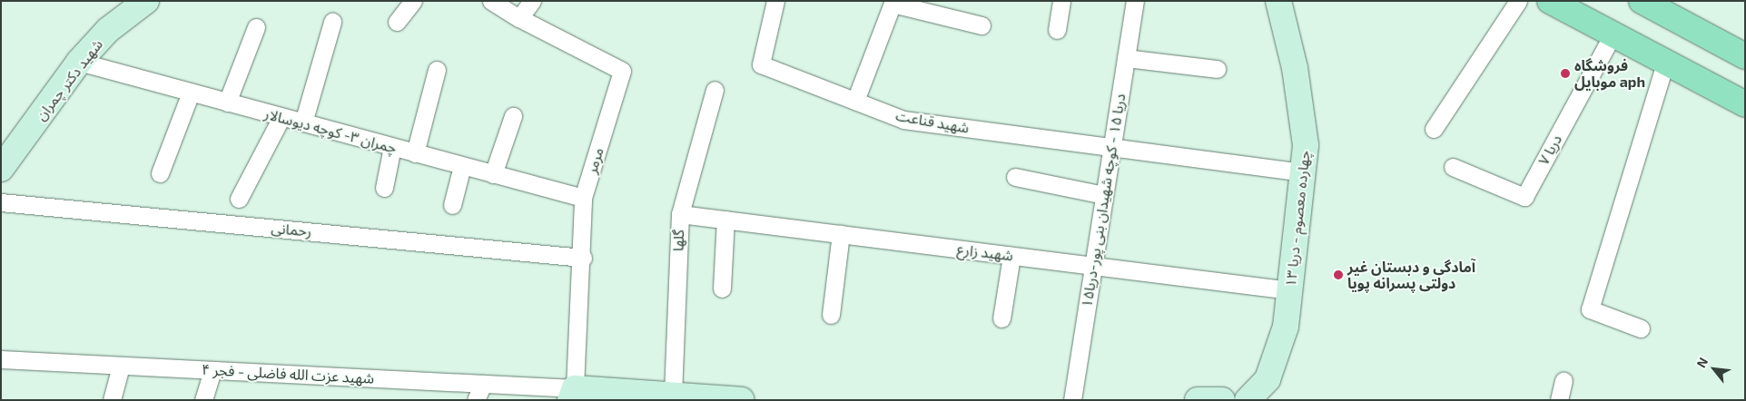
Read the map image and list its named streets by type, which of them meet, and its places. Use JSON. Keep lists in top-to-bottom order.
{
  "streets": {
    "street": [
      "شهید دکتر چمران",
      "شهید قناعت",
      "چمران ۳- كوچه ديوسالار",
      "دریا ۷",
      "مرمر",
      "دریا ۱۵ - كوچه شهيدان بنی پور-دريا۱۵",
      "چهارده معصوم - دریا ۱۳",
      "رحمانی",
      "گلها",
      "شهید زارع",
      "شهید عزت الله فاضلی - فجر ۴"
    ]
  },
  "crossings": [
    ["شهید دکتر چمران", "چمران ۳- كوچه ديوسالار"],
    ["شهید قناعت", "دریا ۱۵ - كوچه شهيدان بنی پور-دريا۱۵"],
    ["شهید قناعت", "چهارده معصوم - دریا ۱۳"],
    ["چمران ۳- كوچه ديوسالار", "مرمر"],
    ["مرمر", "رحمانی"],
    ["مرمر", "شهید عزت الله فاضلی - فجر ۴"],
    ["دریا ۱۵ - كوچه شهيدان بنی پور-دريا۱۵", "شهید زارع"],
    ["چهارده معصوم - دریا ۱۳", "شهید زارع"],
    ["گلها", "شهید زارع"]
  ],
  "places": ["فروشگاه موبایل aph", "آمادگی و دبستان غیر دولتی پسرانه پویا"],
  "north": "top left"
}
